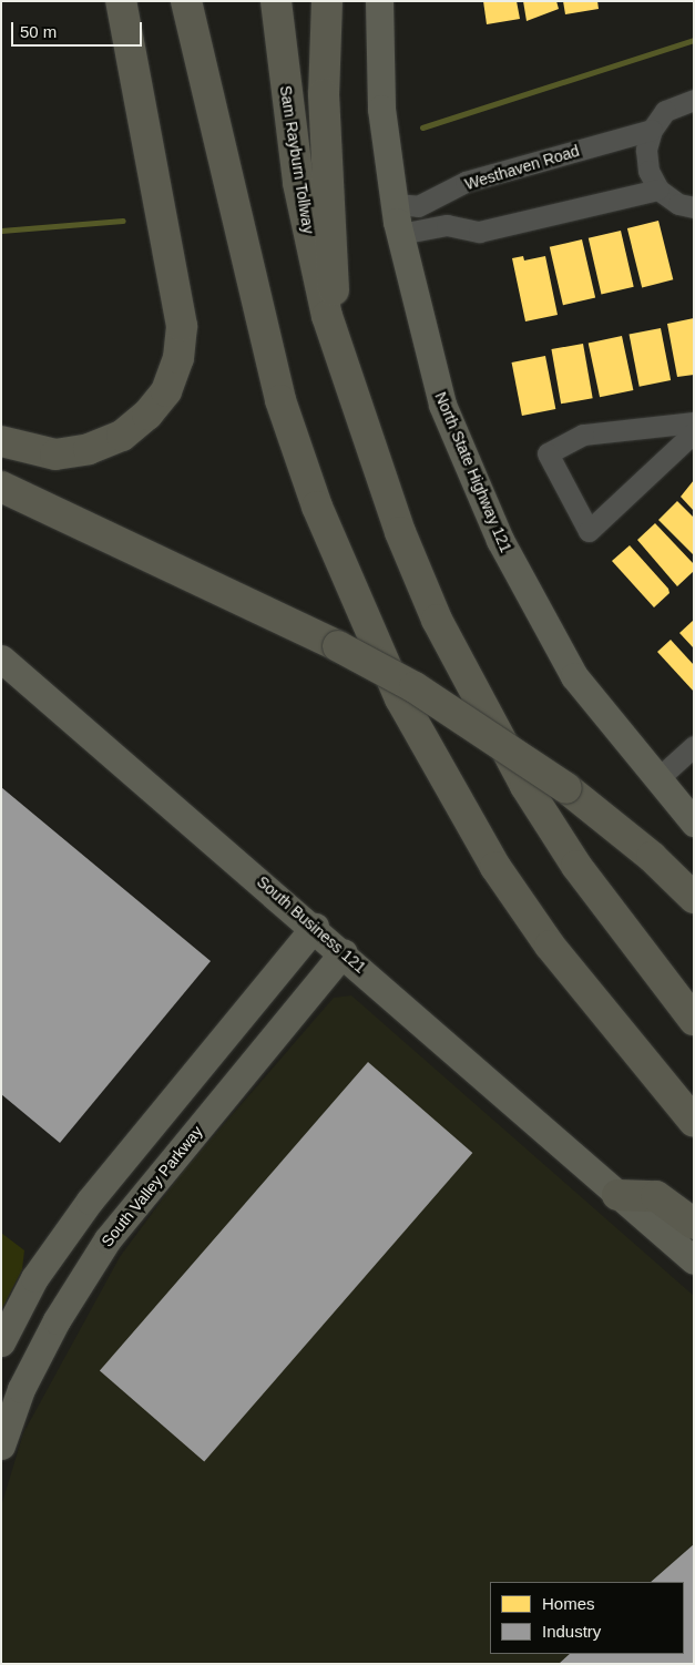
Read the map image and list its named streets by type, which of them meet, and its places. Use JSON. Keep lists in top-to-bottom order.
{
  "streets": {
    "highway": ["Sam Rayburn Tollway"],
    "main road": ["North State Highway 121", "South Business 121", "South Valley Parkway"],
    "street": ["Westhaven Road"]
  },
  "crossings": [
    ["Westhaven Road", "North State Highway 121"],
    ["South Business 121", "South Valley Parkway"]
  ],
  "legend": ["Homes", "Industry"],
  "scale_bar": "50 m"
}
